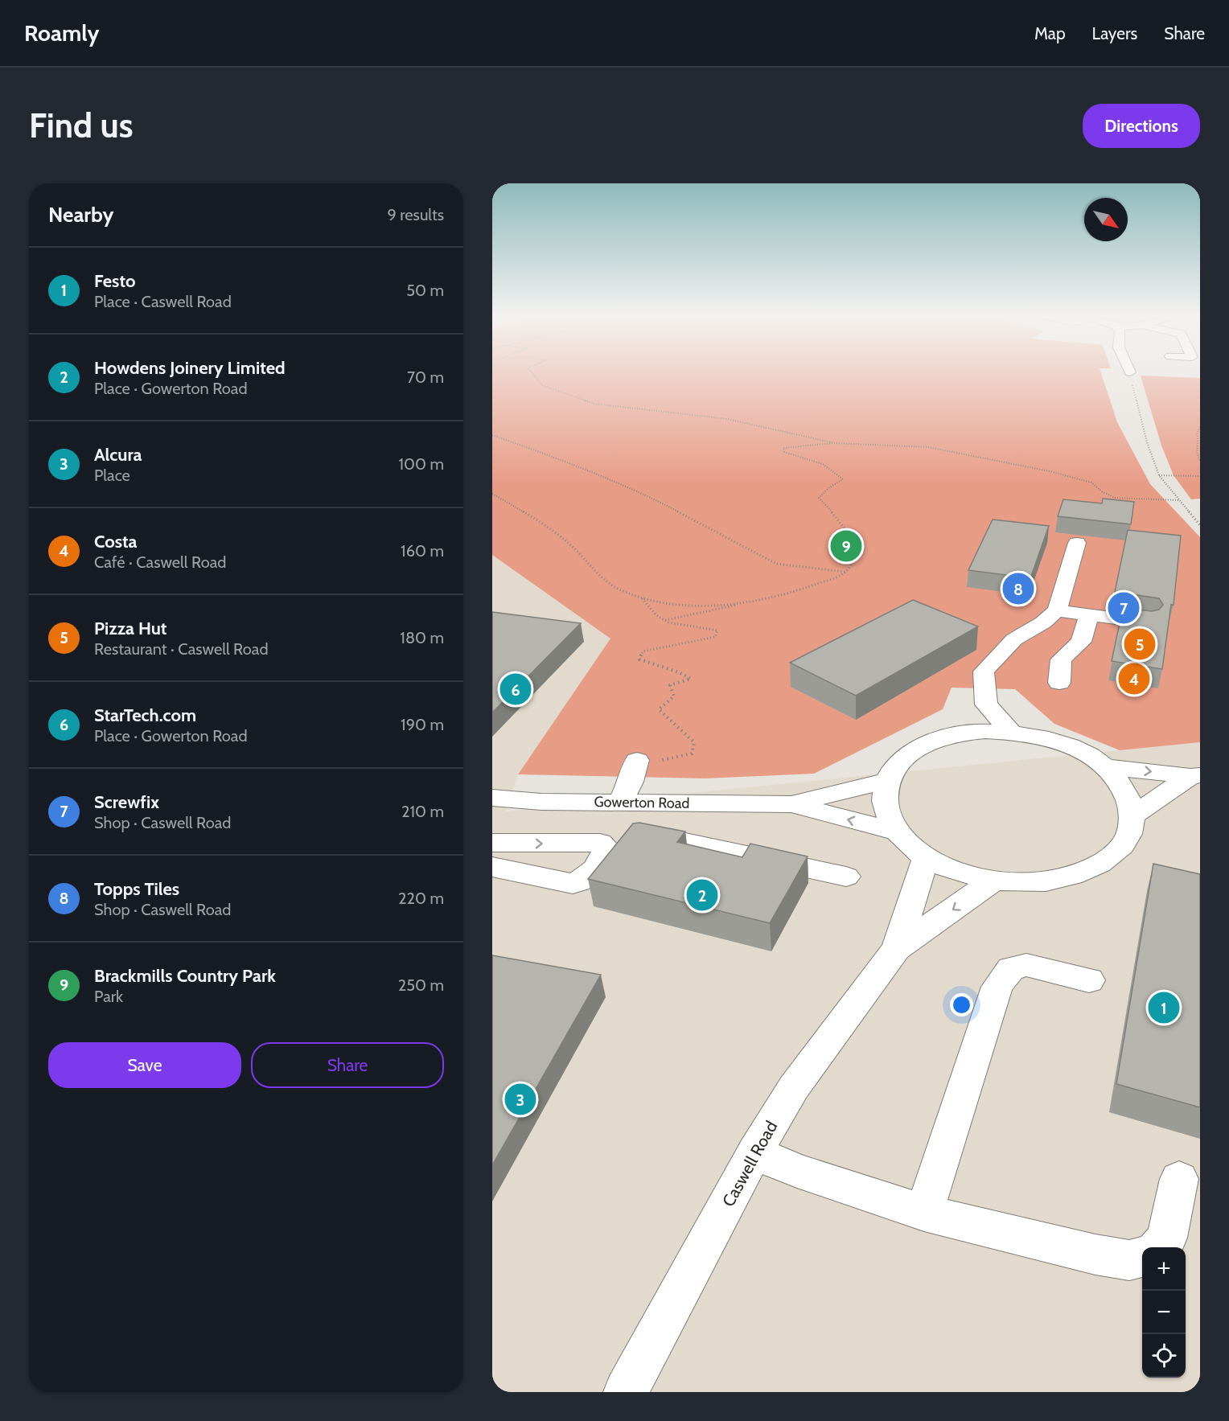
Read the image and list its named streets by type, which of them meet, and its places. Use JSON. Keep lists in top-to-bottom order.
{
  "streets": {
    "street": ["Gowerton Road", "Caswell Road"]
  },
  "north": "bottom right",
  "page": {
    "header": "Roamly",
    "nav": ["Map", "Layers", "Share"],
    "buttons": [
      "Directions",
      ["Save", "Share"]
    ],
    "title": "Find us",
    "heading": ["Nearby", "9 results"],
    "list": [
      {
        "mark": "1",
        "name": "Festo",
        "note": "Place · Caswell Road",
        "value": "50 m"
      },
      {
        "mark": "2",
        "name": "Howdens Joinery Limited",
        "note": "Place · Gowerton Road",
        "value": "70 m"
      },
      {
        "mark": "3",
        "name": "Alcura",
        "note": "Place",
        "value": "100 m"
      },
      {
        "mark": "4",
        "name": "Costa",
        "note": "Café · Caswell Road",
        "value": "160 m"
      },
      {
        "mark": "5",
        "name": "Pizza Hut",
        "note": "Restaurant · Caswell Road",
        "value": "180 m"
      },
      {
        "mark": "6",
        "name": "StarTech.com",
        "note": "Place · Gowerton Road",
        "value": "190 m"
      },
      {
        "mark": "7",
        "name": "Screwfix",
        "note": "Shop · Caswell Road",
        "value": "210 m"
      },
      {
        "mark": "8",
        "name": "Topps Tiles",
        "note": "Shop · Caswell Road",
        "value": "220 m"
      },
      {
        "mark": "9",
        "name": "Brackmills Country Park",
        "note": "Park",
        "value": "250 m"
      }
    ],
    "pins": [
      "9",
      "8",
      "7",
      "5",
      "4",
      "6",
      "2",
      "1",
      "3"
    ],
    "map_buttons": ["+", "−"]
  }
}
